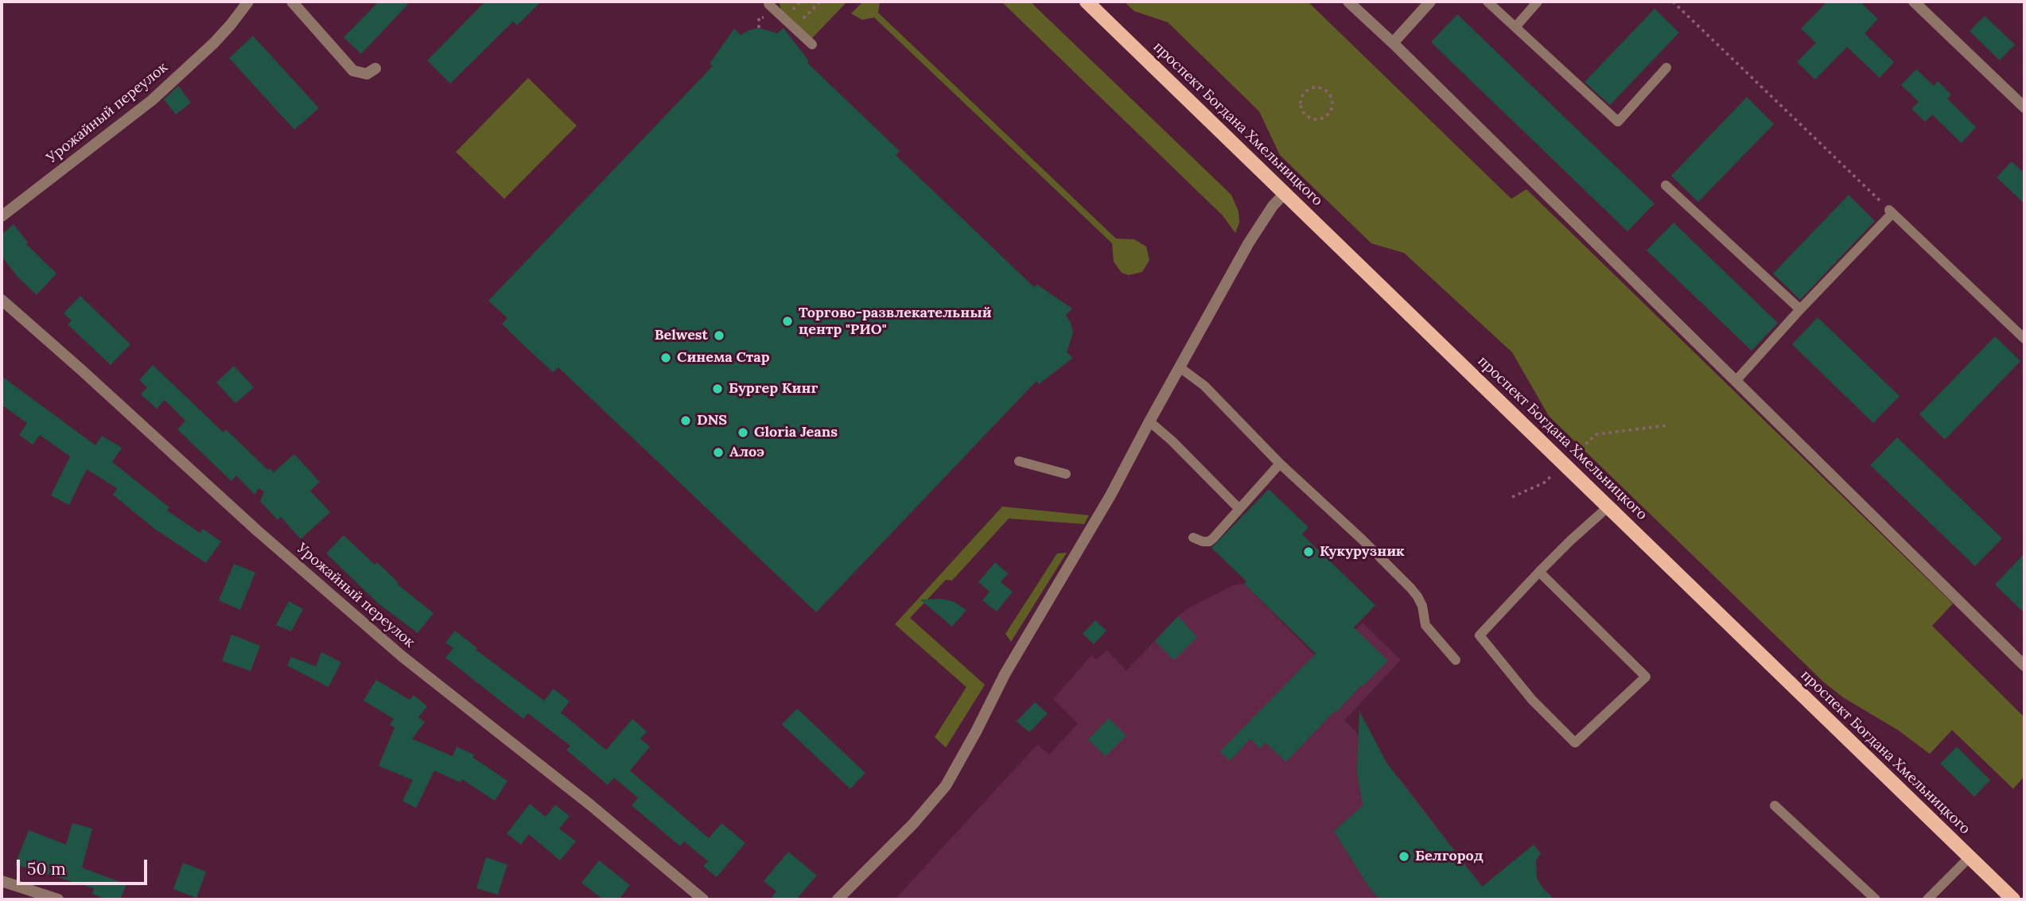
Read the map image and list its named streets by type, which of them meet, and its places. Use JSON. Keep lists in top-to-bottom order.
{
  "streets": {
    "main road": ["проспект Богдана Хмельницкого"],
    "street": ["Урожайный переулок"]
  },
  "places": [
    "Торгово-развлекательный центр \"РИО\"",
    "Belwest",
    "Синема Стар",
    "Бургер Кинг",
    "DNS",
    "Gloria Jeans",
    "Алоэ",
    "Кукурузник",
    "Белгород"
  ],
  "scale_bar": "50 m"
}
